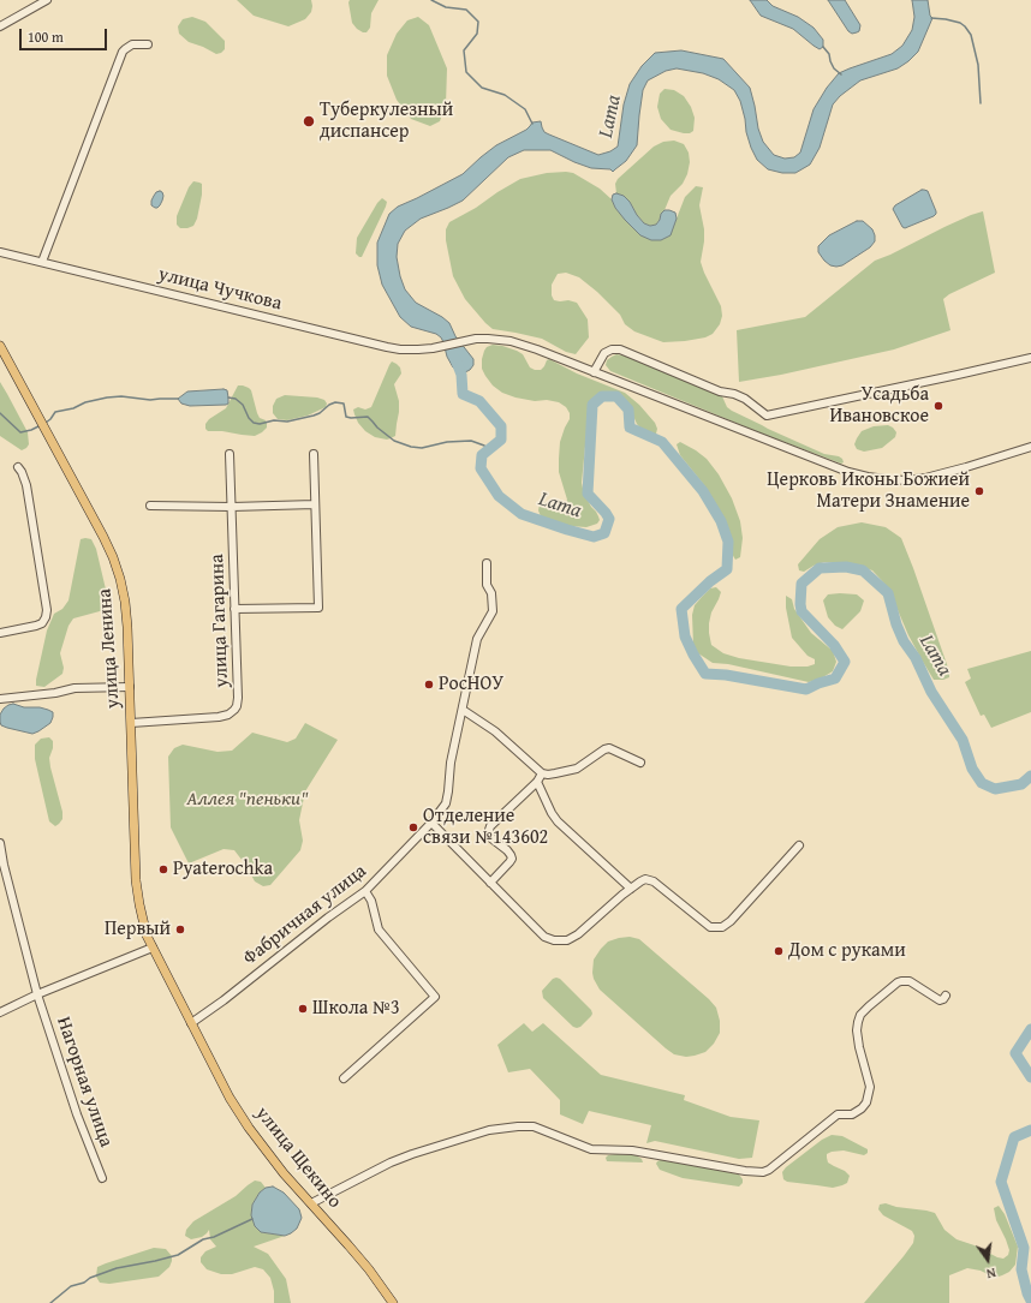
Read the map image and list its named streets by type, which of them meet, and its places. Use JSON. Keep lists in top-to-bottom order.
{
  "streets": {
    "main road": ["улица Ленина", "улица Щекино"],
    "street": [
      "улица Чучкова",
      "улица Гагарина",
      "Фабричная улица",
      "Нагорная улица"
    ]
  },
  "crossings": [
    ["улица Гагарина", "улица Ленина"],
    ["улица Ленина", "улица Щекино"],
    ["Фабричная улица", "улица Щекино"]
  ],
  "water": ["Lama"],
  "parks": ["Аллея \"пеньки\""],
  "places": [
    "Туберкулезный диспансер",
    "Усадьба Ивановское",
    "Церковь Иконы Божией Матери Знамение",
    "РосНОУ",
    "Отделение связи №143602",
    "Pyaterochka",
    "Первый",
    "Дом с руками",
    "Школа №3"
  ],
  "scale_bar": "100 m",
  "north": "bottom"
}
